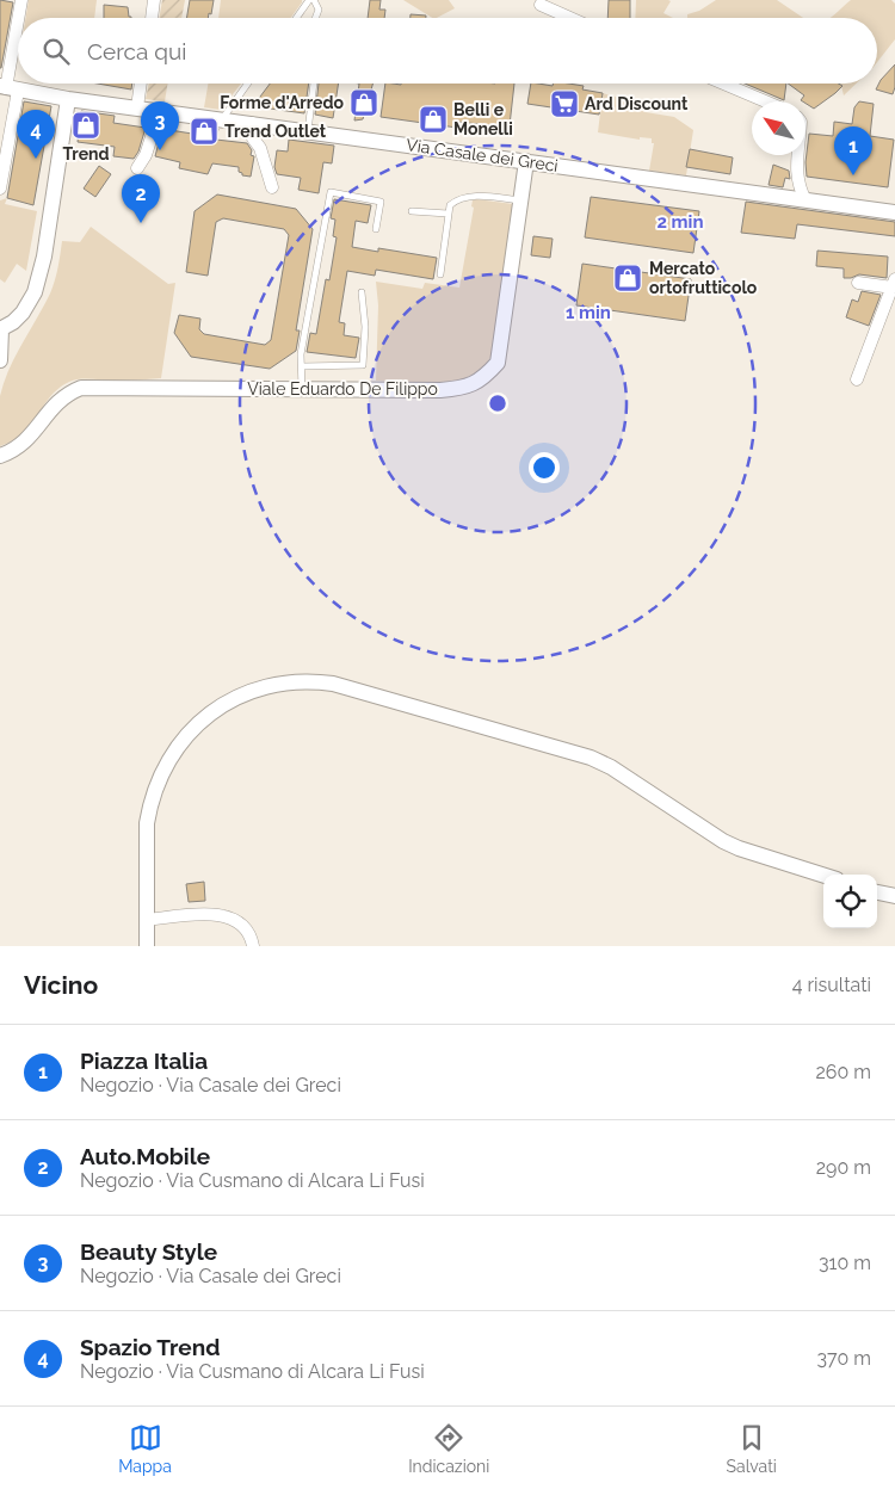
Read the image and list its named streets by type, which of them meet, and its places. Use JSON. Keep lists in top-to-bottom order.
{
  "streets": {
    "street": ["Via Casale dei Greci", "Viale Eduardo De Filippo"]
  },
  "crossings": [
    ["Via Casale dei Greci", "Viale Eduardo De Filippo"]
  ],
  "places": {
    "shop": [
      "Forme d'Arredo",
      "Belli e Monelli",
      "Trend",
      "Trend Outlet",
      "Mercato ortofrutticolo"
    ],
    "supermarket": ["Ard Discount"]
  },
  "north": "top left",
  "page": {
    "search": "Cerca qui",
    "pins": [
      "3",
      "4",
      "1",
      "2"
    ],
    "heading": ["Vicino", "4 risultati"],
    "list": [
      {
        "mark": "1",
        "name": "Piazza Italia",
        "note": "Negozio · Via Casale dei Greci",
        "value": "260 m"
      },
      {
        "mark": "2",
        "name": "Auto.Mobile",
        "note": "Negozio · Via Cusmano di Alcara Li Fusi",
        "value": "290 m"
      },
      {
        "mark": "3",
        "name": "Beauty Style",
        "note": "Negozio · Via Casale dei Greci",
        "value": "310 m"
      },
      {
        "mark": "4",
        "name": "Spazio Trend",
        "note": "Negozio · Via Cusmano di Alcara Li Fusi",
        "value": "370 m"
      }
    ],
    "nav": ["Mappa", "Indicazioni", "Salvati"]
  },
  "rings": ["2 min", "1 min"]
}
